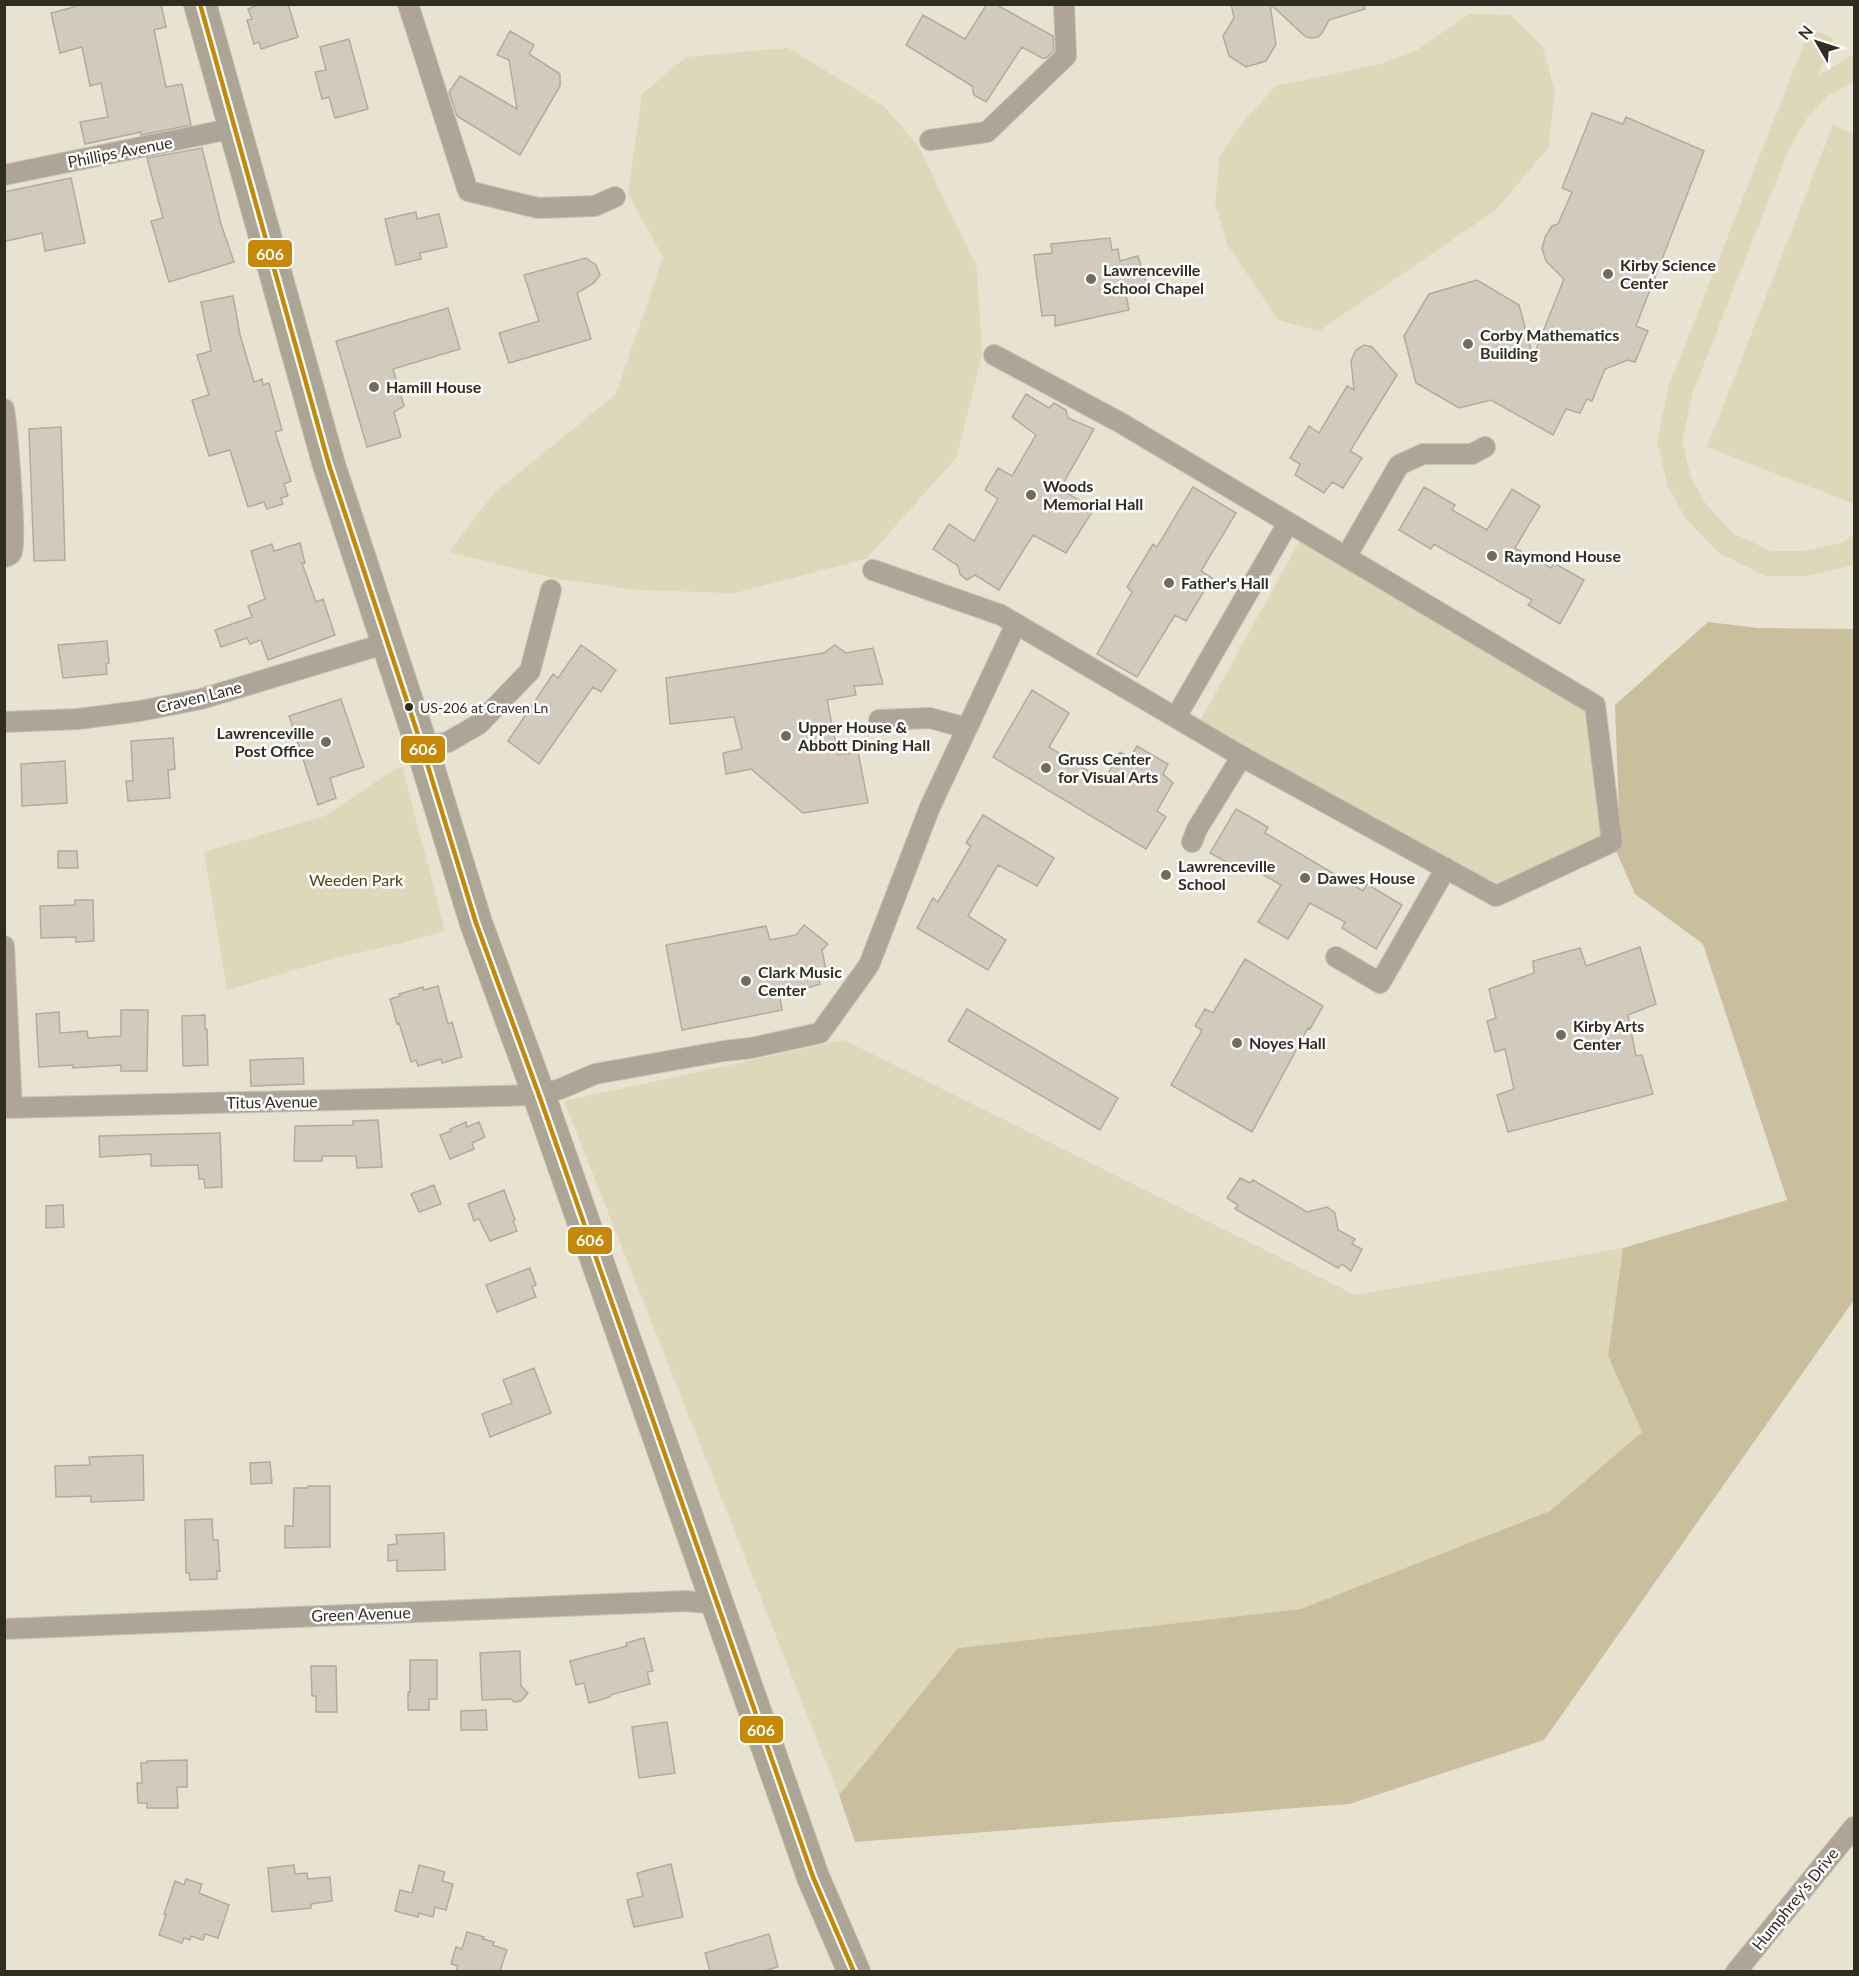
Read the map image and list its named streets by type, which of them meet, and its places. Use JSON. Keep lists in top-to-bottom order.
{
  "streets": {
    "street": [
      "Phillips Avenue",
      "Craven Lane",
      "Titus Avenue",
      "Green Avenue",
      "Humphrey's Drive"
    ]
  },
  "parks": ["Weeden Park"],
  "places": [
    "Kirby Science Center",
    "Lawrenceville School Chapel",
    "Corby Mathematics Building",
    "Hamill House",
    "Woods Memorial Hall",
    "Raymond House",
    "Father's Hall",
    "US-206 at Craven Ln",
    "Upper House & Abbott Dining Hall",
    "Lawrenceville Post Office",
    "Gruss Center for Visual Arts",
    "Lawrenceville School",
    "Dawes House",
    "Clark Music Center",
    "Kirby Arts Center",
    "Noyes Hall"
  ],
  "lines": ["transit line 606"],
  "north": "top left"
}
